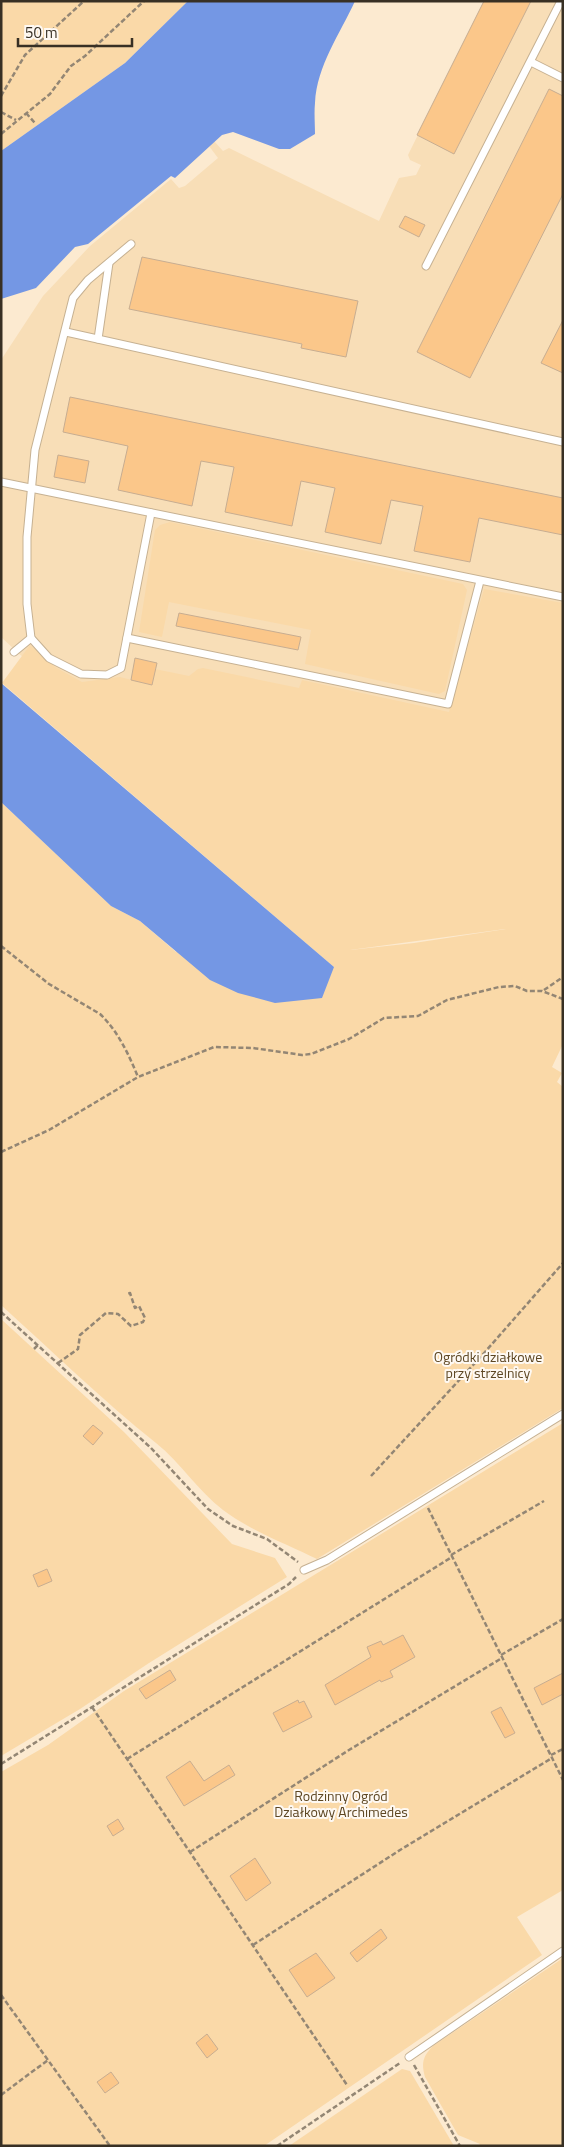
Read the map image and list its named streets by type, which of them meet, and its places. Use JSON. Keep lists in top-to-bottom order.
{
  "parks": ["Ogródki działkowe przy strzelnicy", "Rodzinny Ogród Działkowy Archimedes"],
  "scale_bar": "50 m"
}
